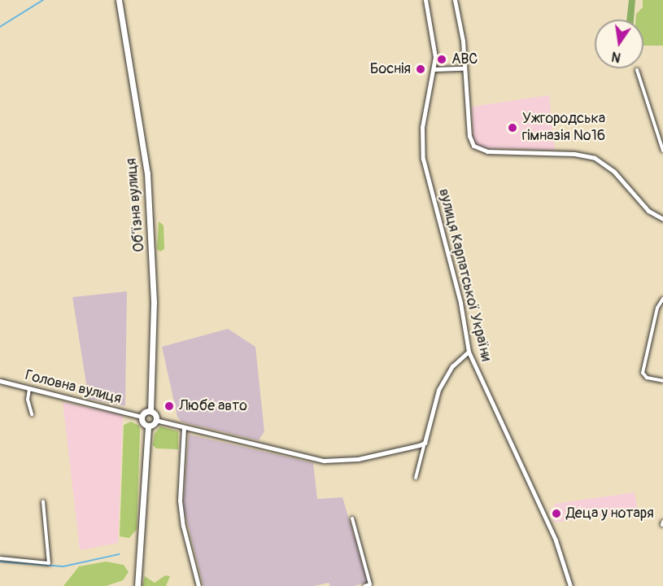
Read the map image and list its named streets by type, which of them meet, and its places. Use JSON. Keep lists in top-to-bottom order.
{
  "streets": {
    "highway": ["Обʼїзна вулиця"],
    "street": ["вулиця Карпатської України", "Головна вулиця"]
  },
  "places": [
    "ABC",
    "Боснія",
    "Ужгородська гімназія №16",
    "Любе авто",
    "Деца у нотаря"
  ],
  "north": "bottom"
}
